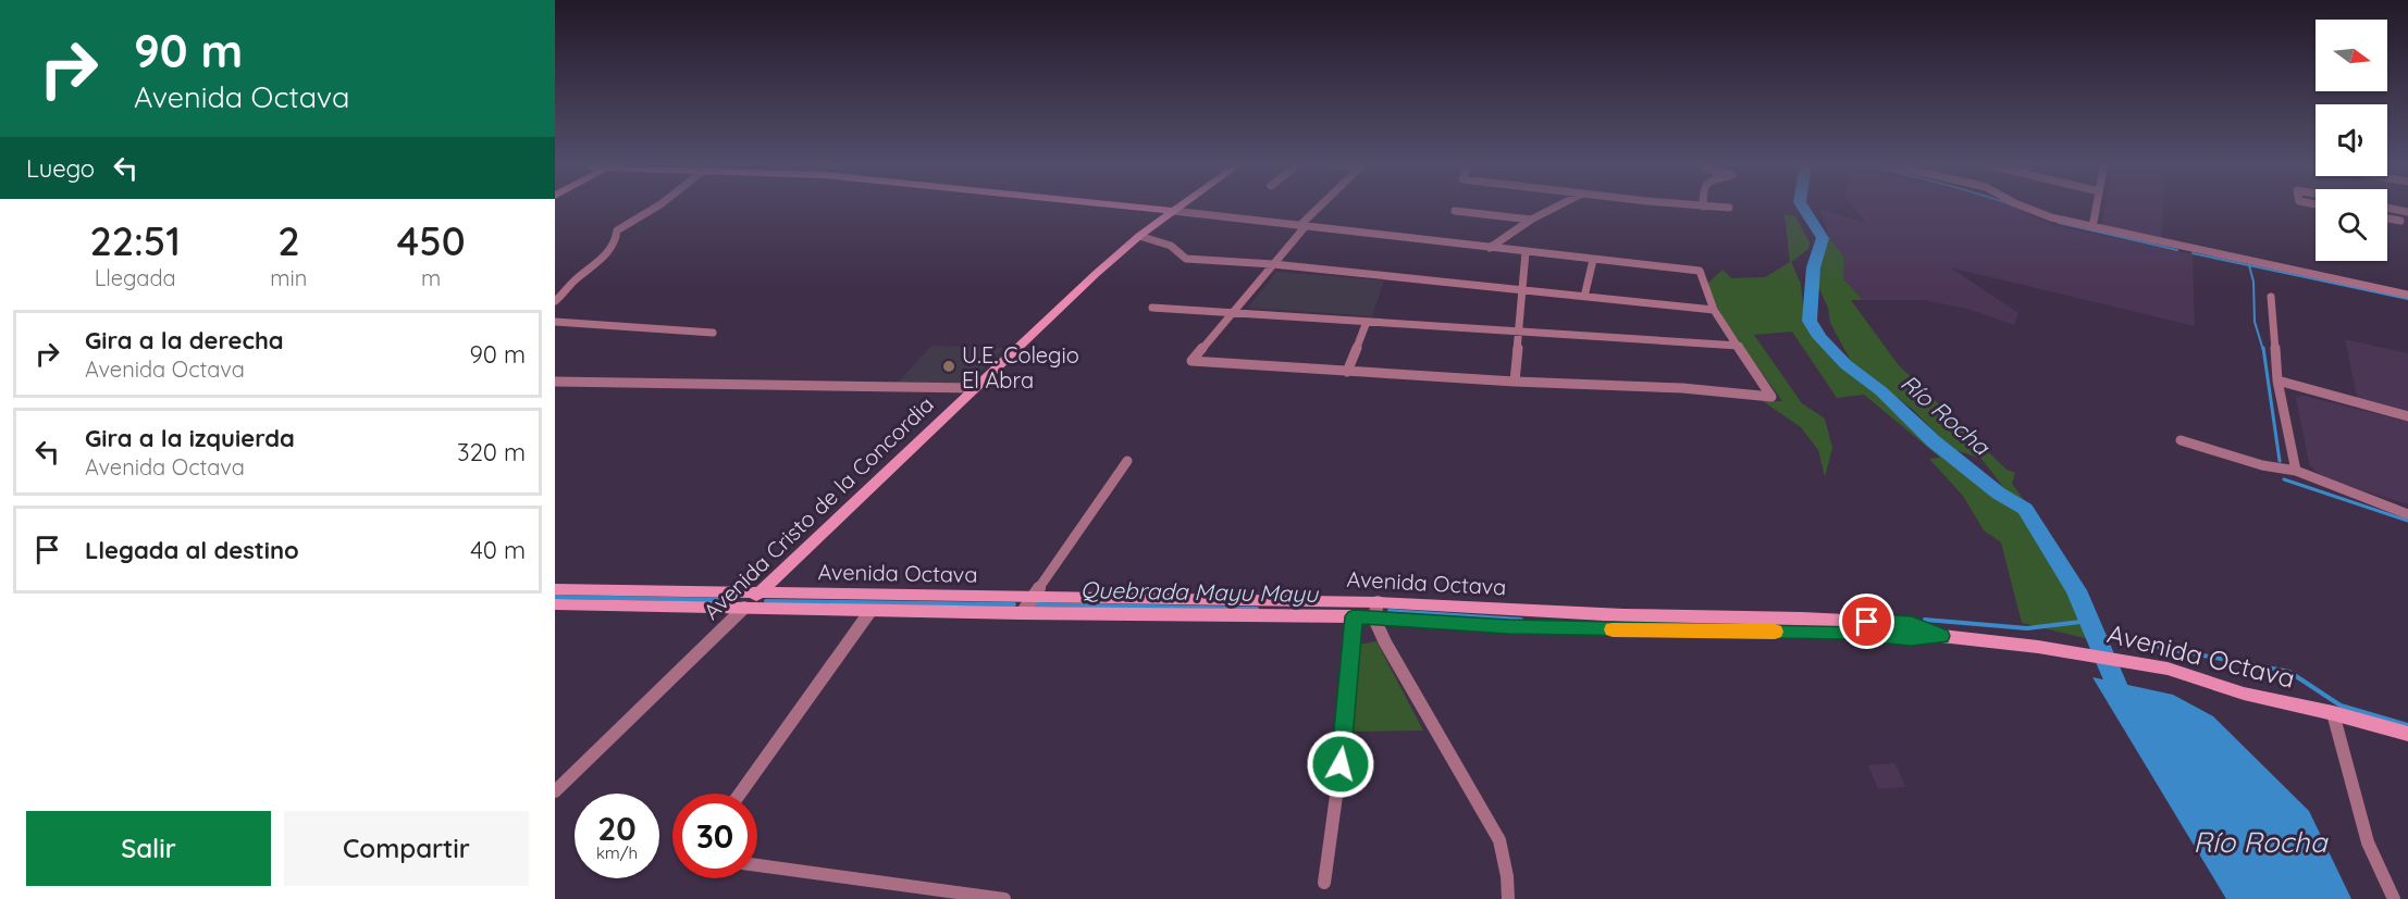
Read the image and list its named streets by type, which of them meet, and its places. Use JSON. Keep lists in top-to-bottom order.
{
  "streets": {
    "main road": ["Avenida Cristo de la Concordia", "Avenida Octava"]
  },
  "crossings": [
    ["Avenida Cristo de la Concordia", "Avenida Octava"]
  ],
  "water": ["Río Rocha", "Quebrada Mayu Mayu"],
  "places": ["U.E. Colegio El Abra"],
  "north": "right",
  "page": {
    "turn": ["90 m", "Avenida Octava"],
    "then": "Luego",
    "eta": [
      "22:51",
      "Llegada",
      "2",
      "min",
      "450",
      "m"
    ],
    "list": [
      {
        "name": "Gira a la derecha",
        "note": "Avenida Octava",
        "value": "90 m"
      },
      {
        "name": "Gira a la izquierda",
        "note": "Avenida Octava",
        "value": "320 m"
      },
      {
        "name": "Llegada al destino",
        "value": "40 m"
      }
    ],
    "speed": "20 km/h",
    "limit": "30",
    "buttons": ["Salir", "Compartir"]
  }
}
